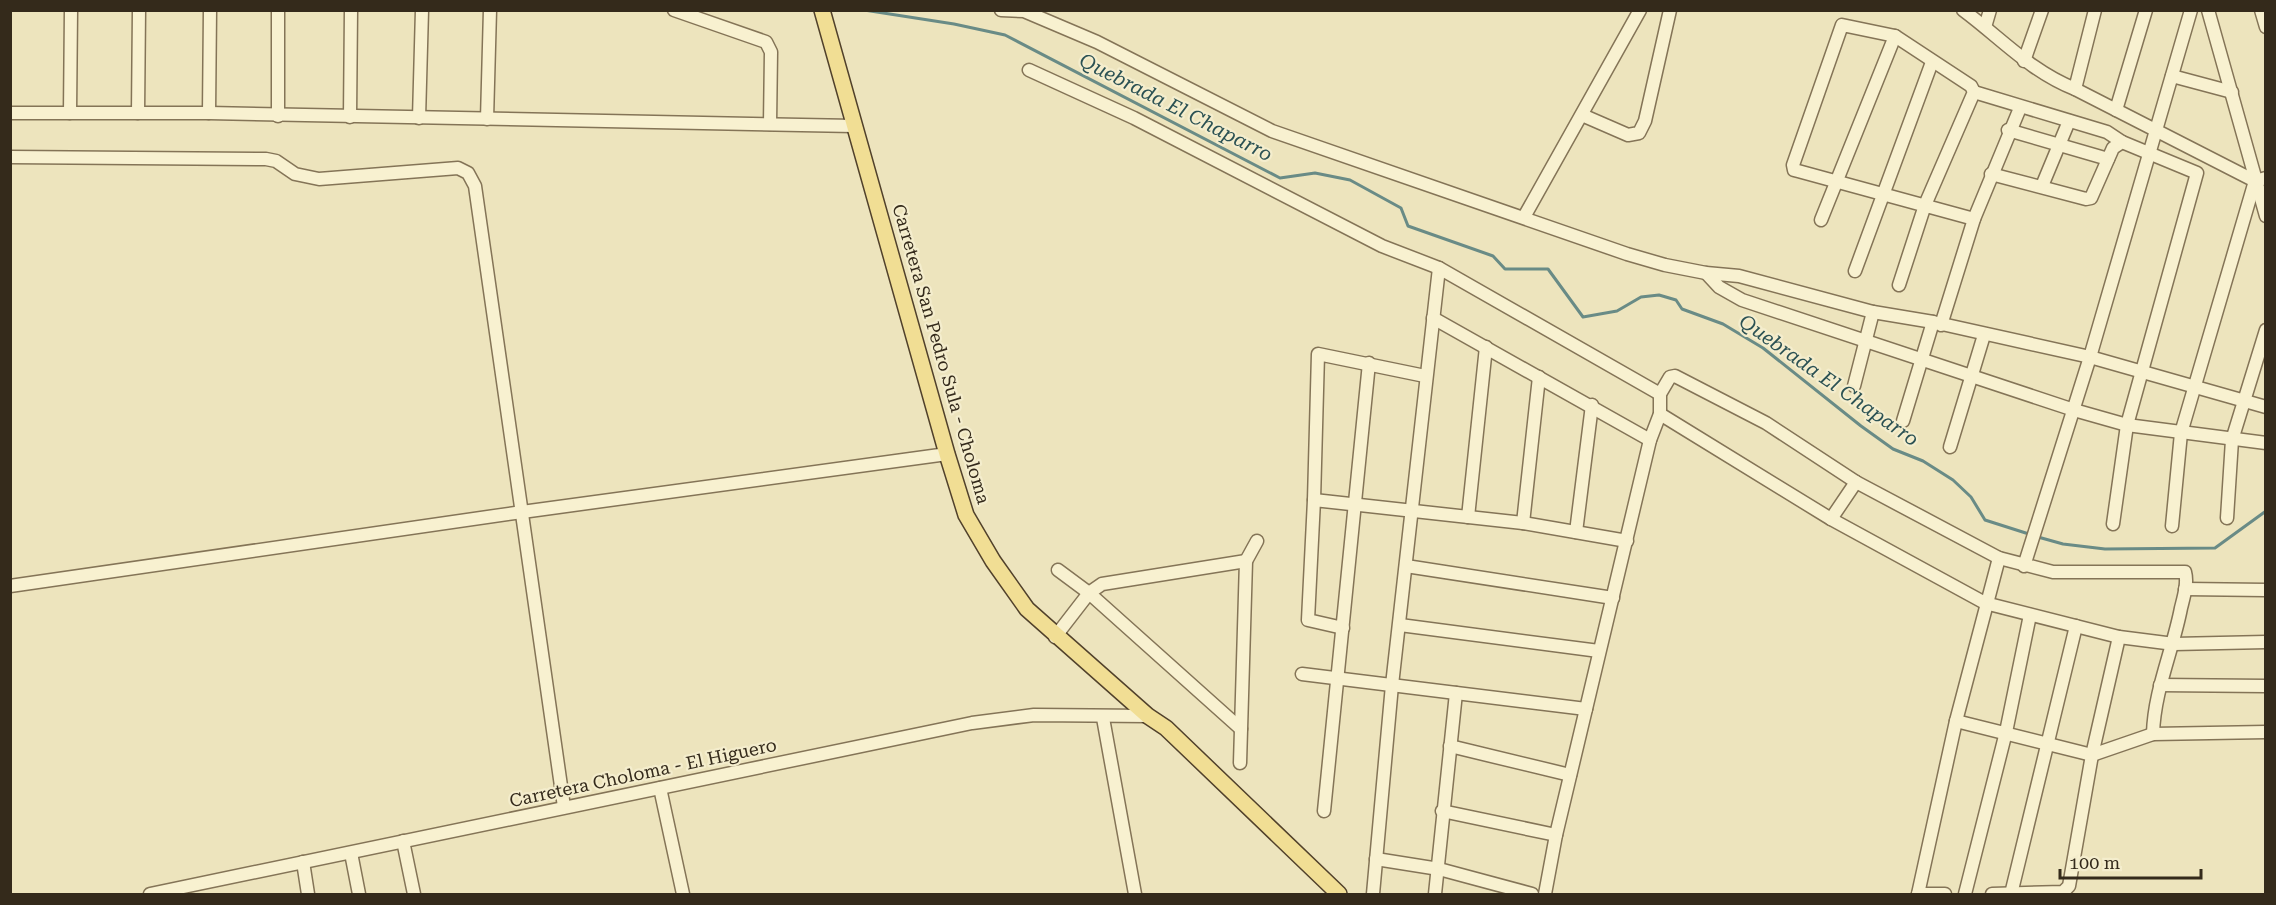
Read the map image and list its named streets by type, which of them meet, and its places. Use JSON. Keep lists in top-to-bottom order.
{
  "streets": {
    "main road": ["Carretera San Pedro Sula - Choloma"],
    "street": ["Carretera Choloma - El Higuero"]
  },
  "crossings": [
    ["Carretera San Pedro Sula - Choloma", "Carretera Choloma - El Higuero"]
  ],
  "water": ["Quebrada El Chaparro"],
  "scale_bar": "100 m"
}
